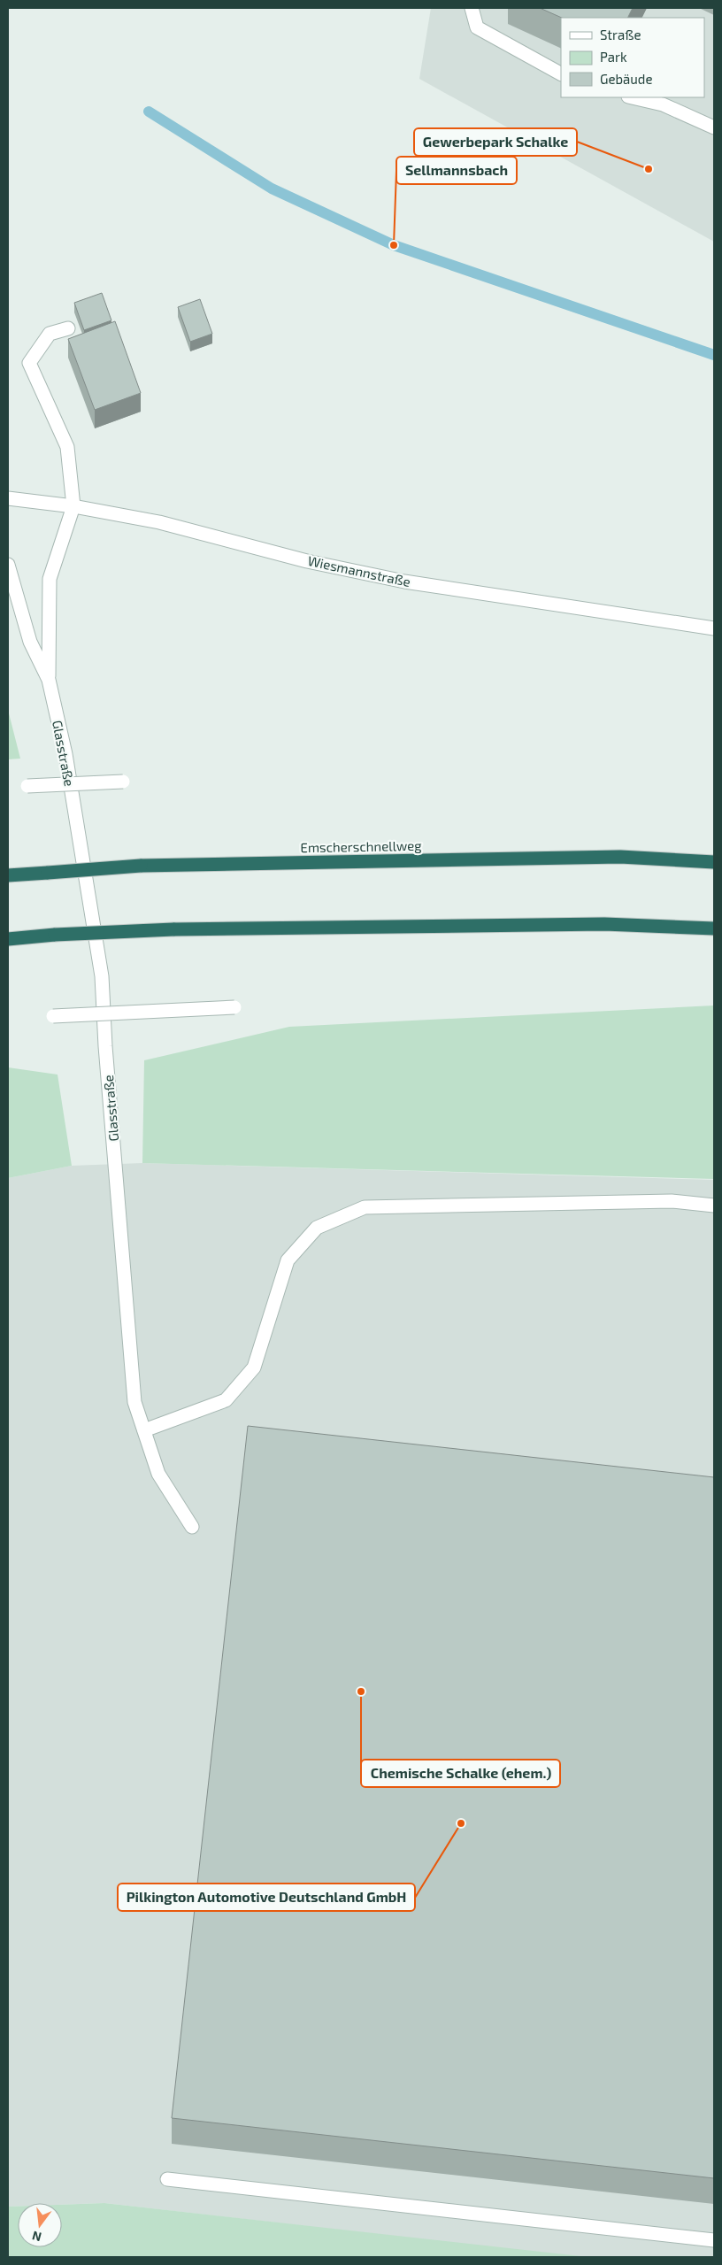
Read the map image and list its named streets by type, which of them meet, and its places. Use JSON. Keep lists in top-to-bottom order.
{
  "streets": {
    "highway": ["Emscherschnellweg"],
    "street": ["Wiesmannstraße", "Glasstraße"]
  },
  "crossings": [
    ["Wiesmannstraße", "Glasstraße"]
  ],
  "places": [
    "Gewerbepark Schalke",
    "Sellmannsbach",
    "Chemische Schalke (ehem.)",
    "Pilkington Automotive Deutschland GmbH"
  ],
  "legend": ["Straße", "Park", "Gebäude"],
  "north": "bottom"
}
